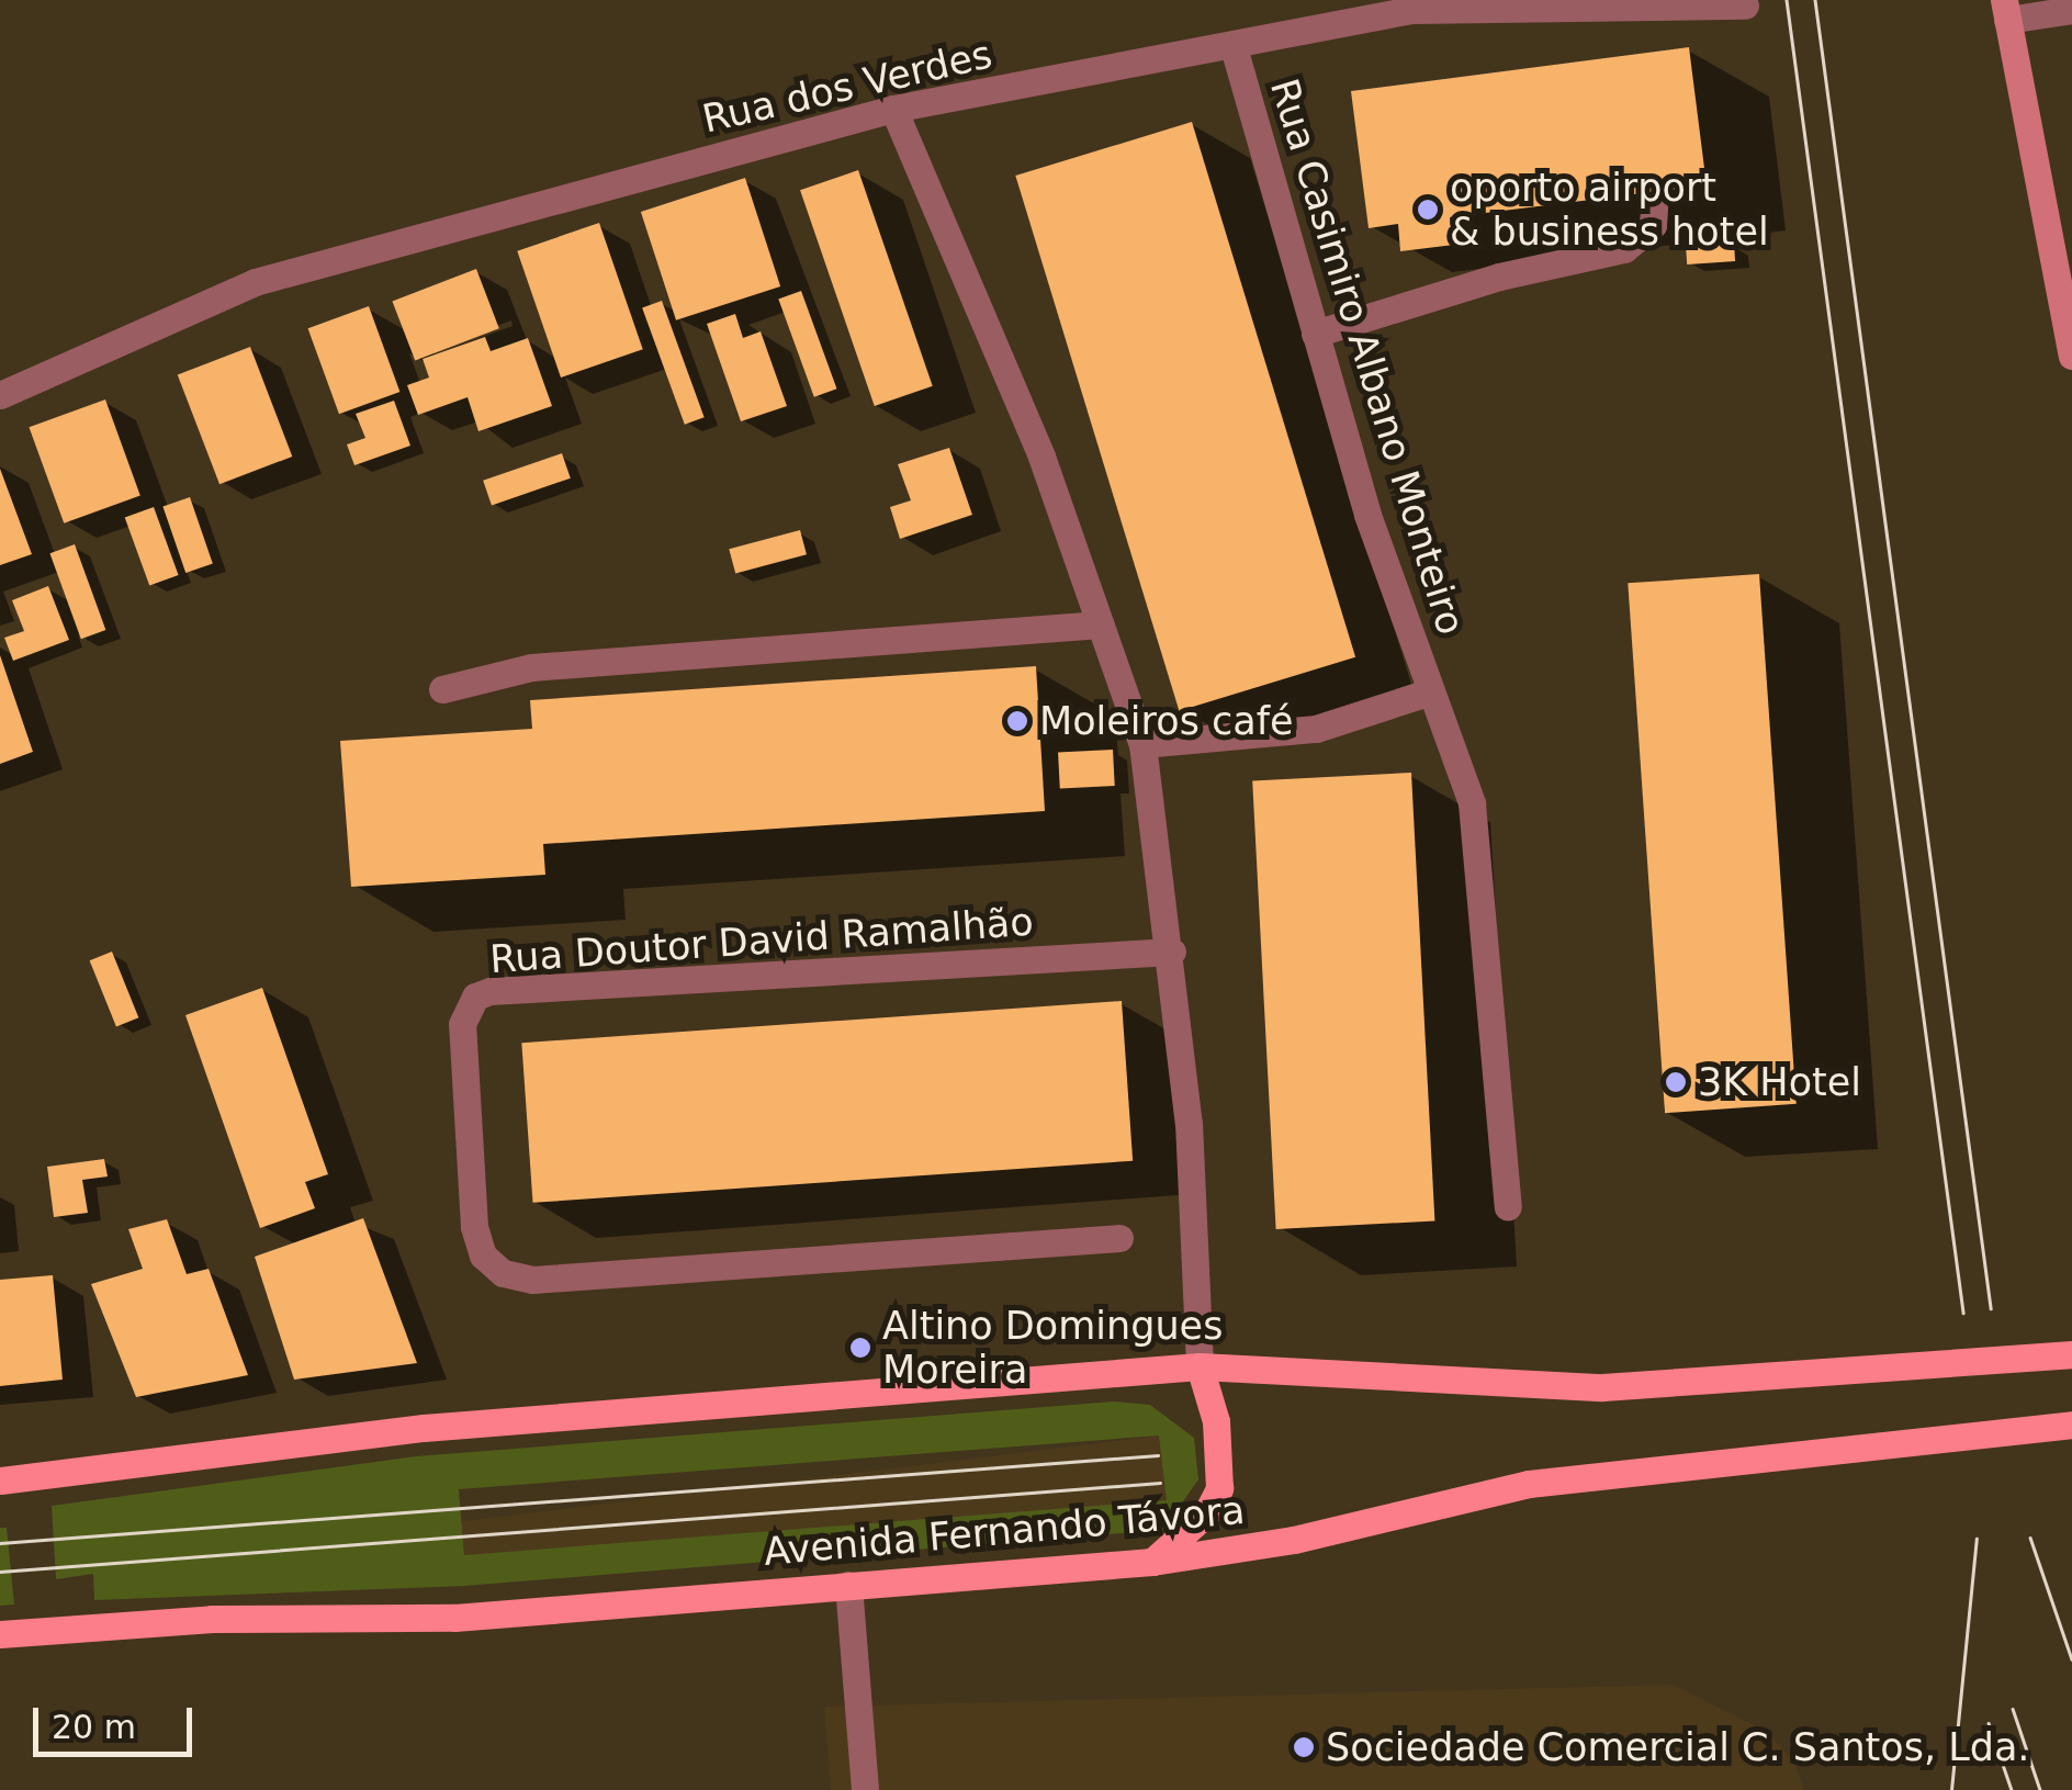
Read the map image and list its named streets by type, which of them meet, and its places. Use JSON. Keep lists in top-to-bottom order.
{
  "streets": {
    "main road": ["Avenida Fernando Távora"],
    "street": ["Rua dos Verdes", "Rua Casimiro Albano Monteiro", "Rua Doutor David Ramalhão"]
  },
  "crossings": [
    ["Rua dos Verdes", "Rua Casimiro Albano Monteiro"]
  ],
  "places": [
    "oporto airport & business hotel",
    "Moleiros café",
    "3K Hotel",
    "Altino Domingues Moreira",
    "Sociedade Comercial C. Santos, Lda."
  ],
  "scale_bar": "20 m"
}
